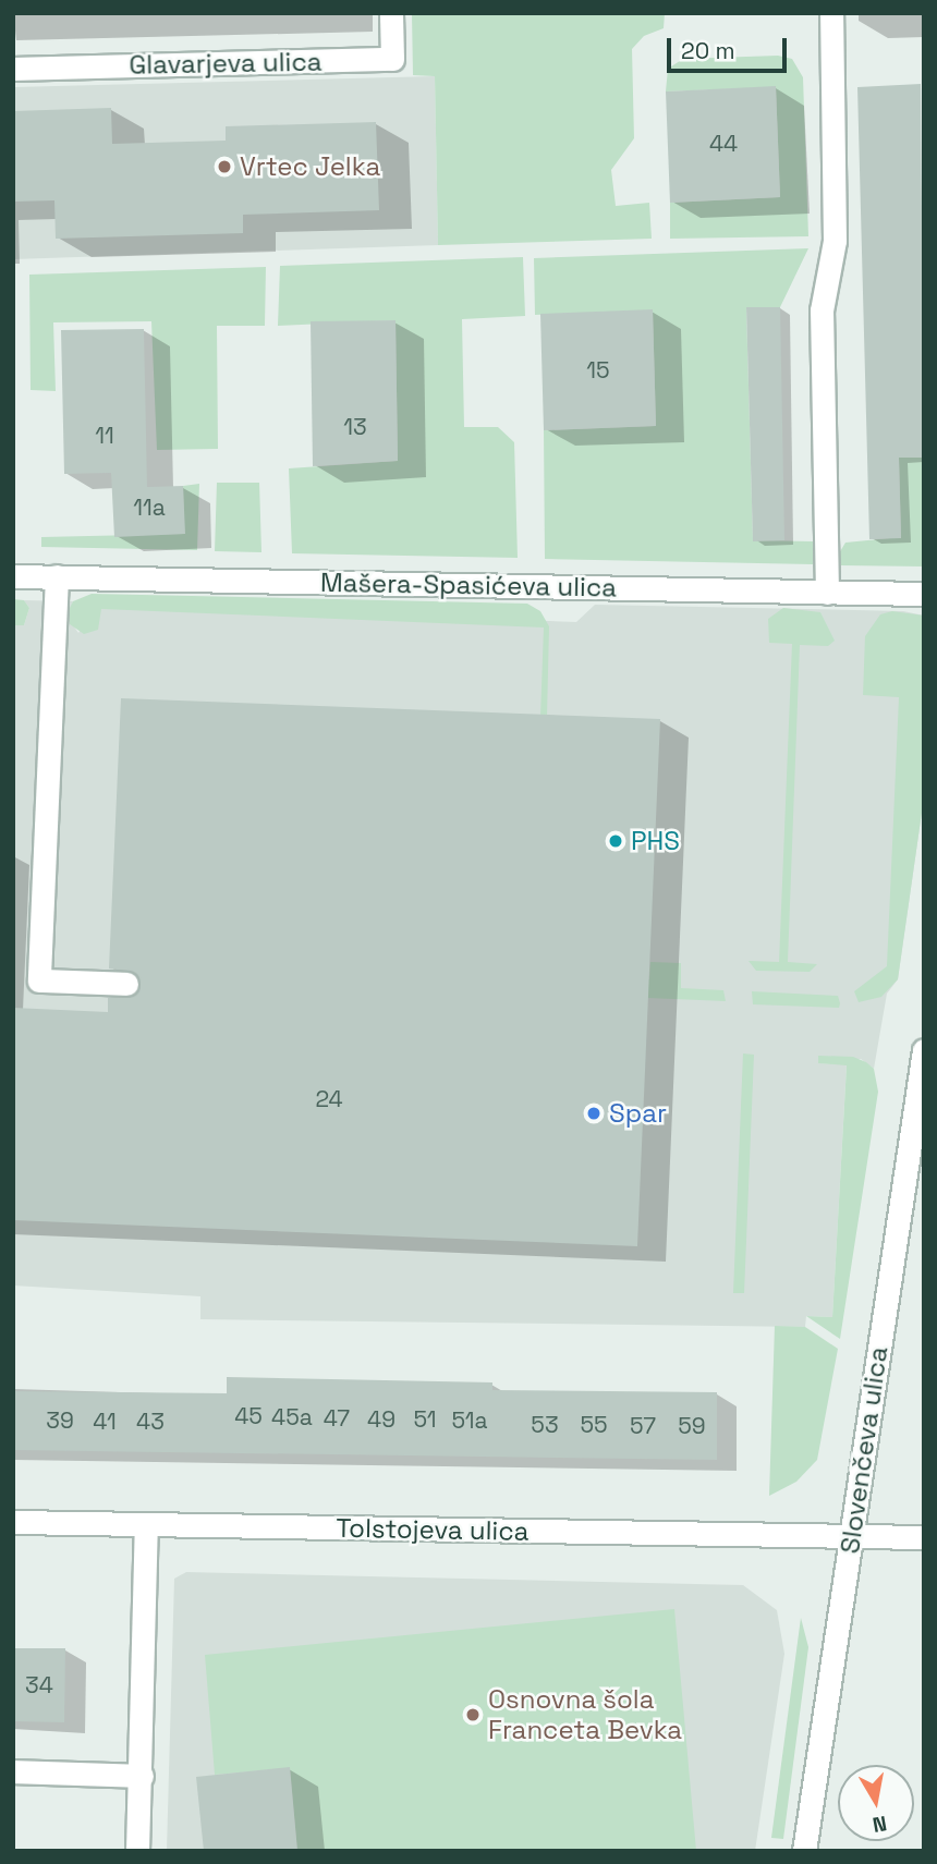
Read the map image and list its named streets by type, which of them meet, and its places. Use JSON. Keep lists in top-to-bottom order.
{
  "streets": {
    "street": [
      "Glavarjeva ulica",
      "Mašera-Spasićeva ulica",
      "Slovenčeva ulica",
      "Tolstojeva ulica"
    ]
  },
  "crossings": [
    ["Slovenčeva ulica", "Tolstojeva ulica"]
  ],
  "places": [
    "Vrtec Jelka",
    "PHS",
    "Spar",
    "Osnovna šola Franceta Bevka"
  ],
  "house_numbers": [
    "44",
    "15",
    "13",
    "11",
    "11a",
    "24",
    "45",
    "45a",
    "47",
    "49",
    "51",
    "39",
    "51a",
    "41",
    "43",
    "53",
    "55",
    "57",
    "59",
    "34"
  ],
  "scale_bar": "20 m",
  "north": "bottom"
}
